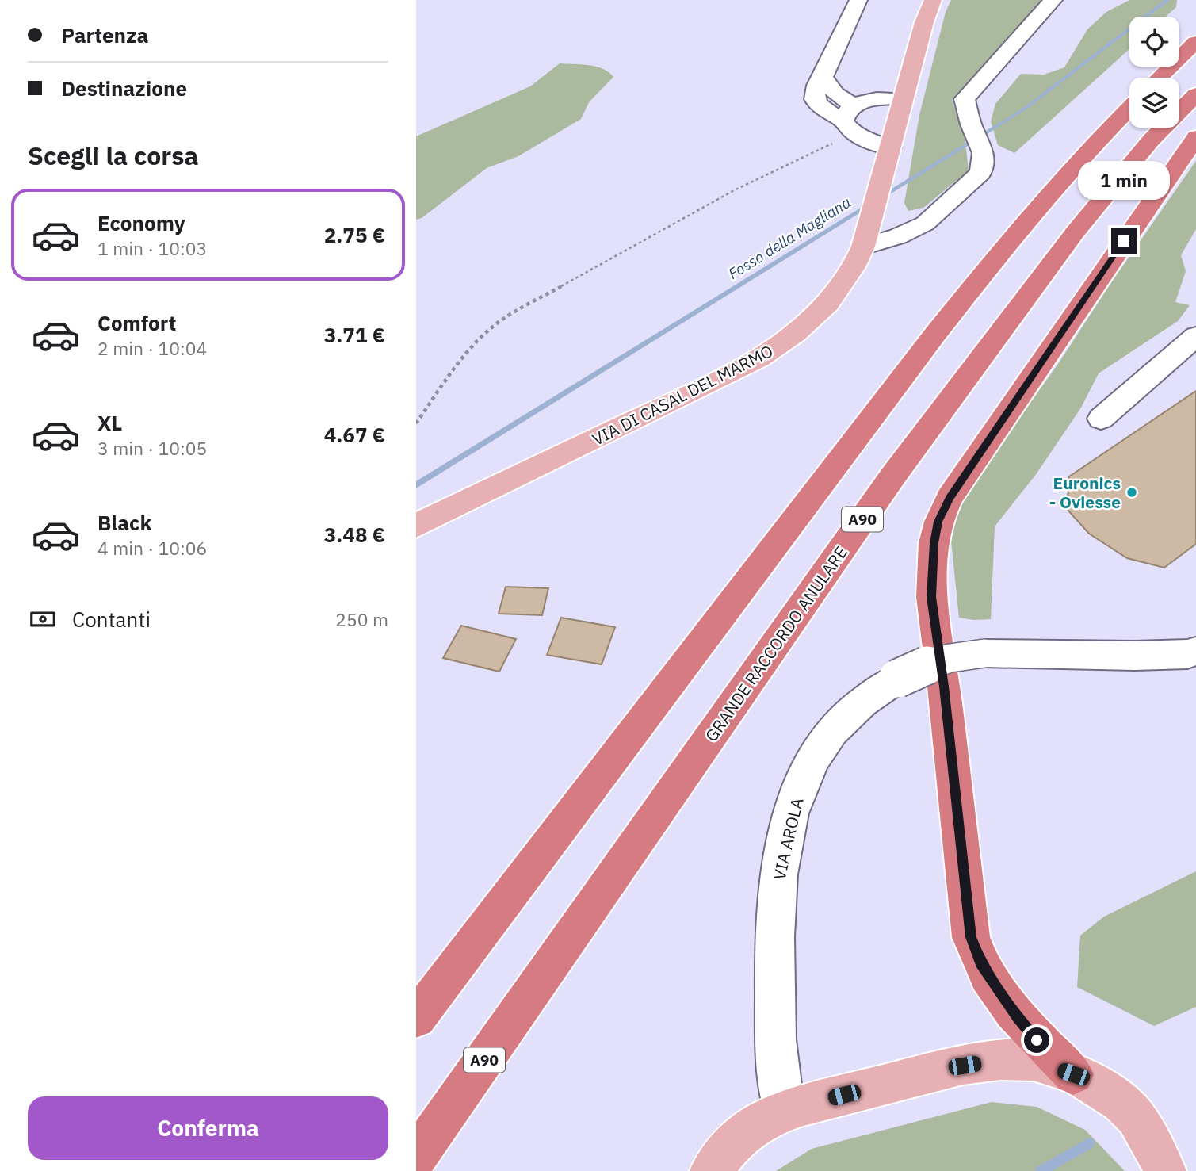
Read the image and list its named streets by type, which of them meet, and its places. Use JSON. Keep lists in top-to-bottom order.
{
  "streets": {
    "highway": ["A90", "GRANDE RACCORDO ANULARE"],
    "main road": ["VIA DI CASAL DEL MARMO"],
    "street": ["VIA AROLA"]
  },
  "water": ["Fosso della Magliana"],
  "places": ["Euronics - Oviesse"],
  "page": {
    "banner": ["Partenza", "Destinazione"],
    "heading": "Scegli la corsa",
    "bubble": "1 min",
    "list": [
      {
        "name": "Economy",
        "note": "1 min · 10:03",
        "value": "2.75 €"
      },
      {
        "name": "Comfort",
        "note": "2 min · 10:04",
        "value": "3.71 €"
      },
      {
        "name": "XL",
        "note": "3 min · 10:05",
        "value": "4.67 €"
      },
      {
        "name": "Black",
        "note": "4 min · 10:06",
        "value": "3.48 €"
      }
    ],
    "pay": ["Contanti", "250 m"],
    "buttons": "Conferma"
  }
}
